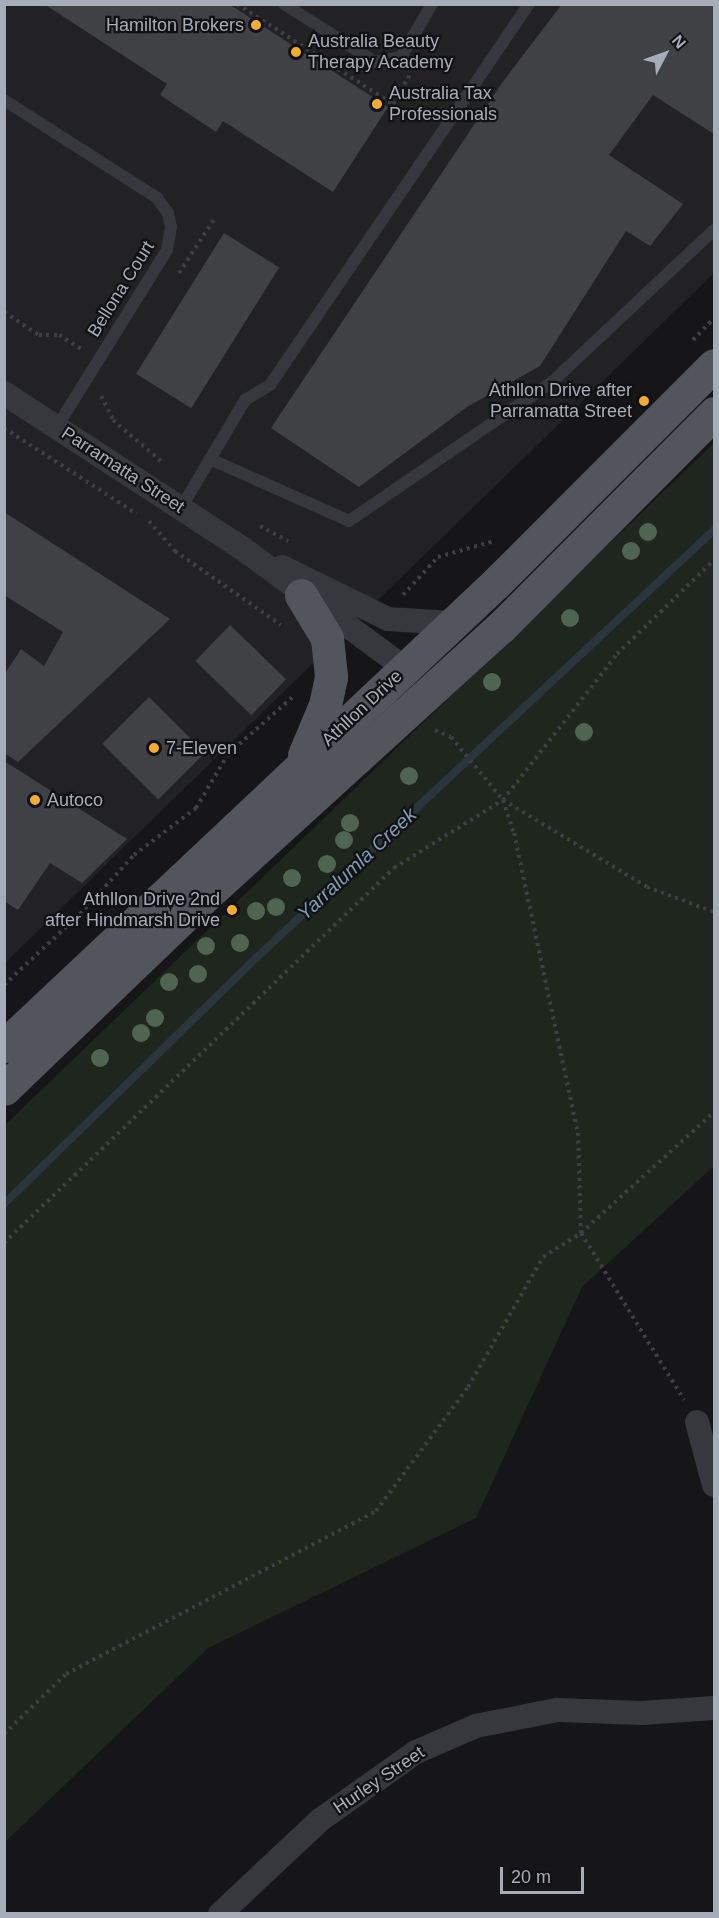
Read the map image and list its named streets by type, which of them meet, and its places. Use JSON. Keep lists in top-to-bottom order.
{
  "streets": {
    "main road": ["Athllon Drive"],
    "street": ["Parramatta Street", "Hurley Street"],
    "lane": ["Bellona Court"]
  },
  "crossings": [
    ["Bellona Court", "Parramatta Street"],
    ["Parramatta Street", "Athllon Drive"]
  ],
  "water": ["Yarralumla Creek"],
  "places": [
    "Hamilton Brokers",
    "Australia Beauty Therapy Academy",
    "Australia Tax Professionals",
    "Athllon Drive after Parramatta Street",
    "7-Eleven",
    "Autoco",
    "Athllon Drive 2nd after Hindmarsh Drive"
  ],
  "scale_bar": "20 m",
  "north": "top right"
}
